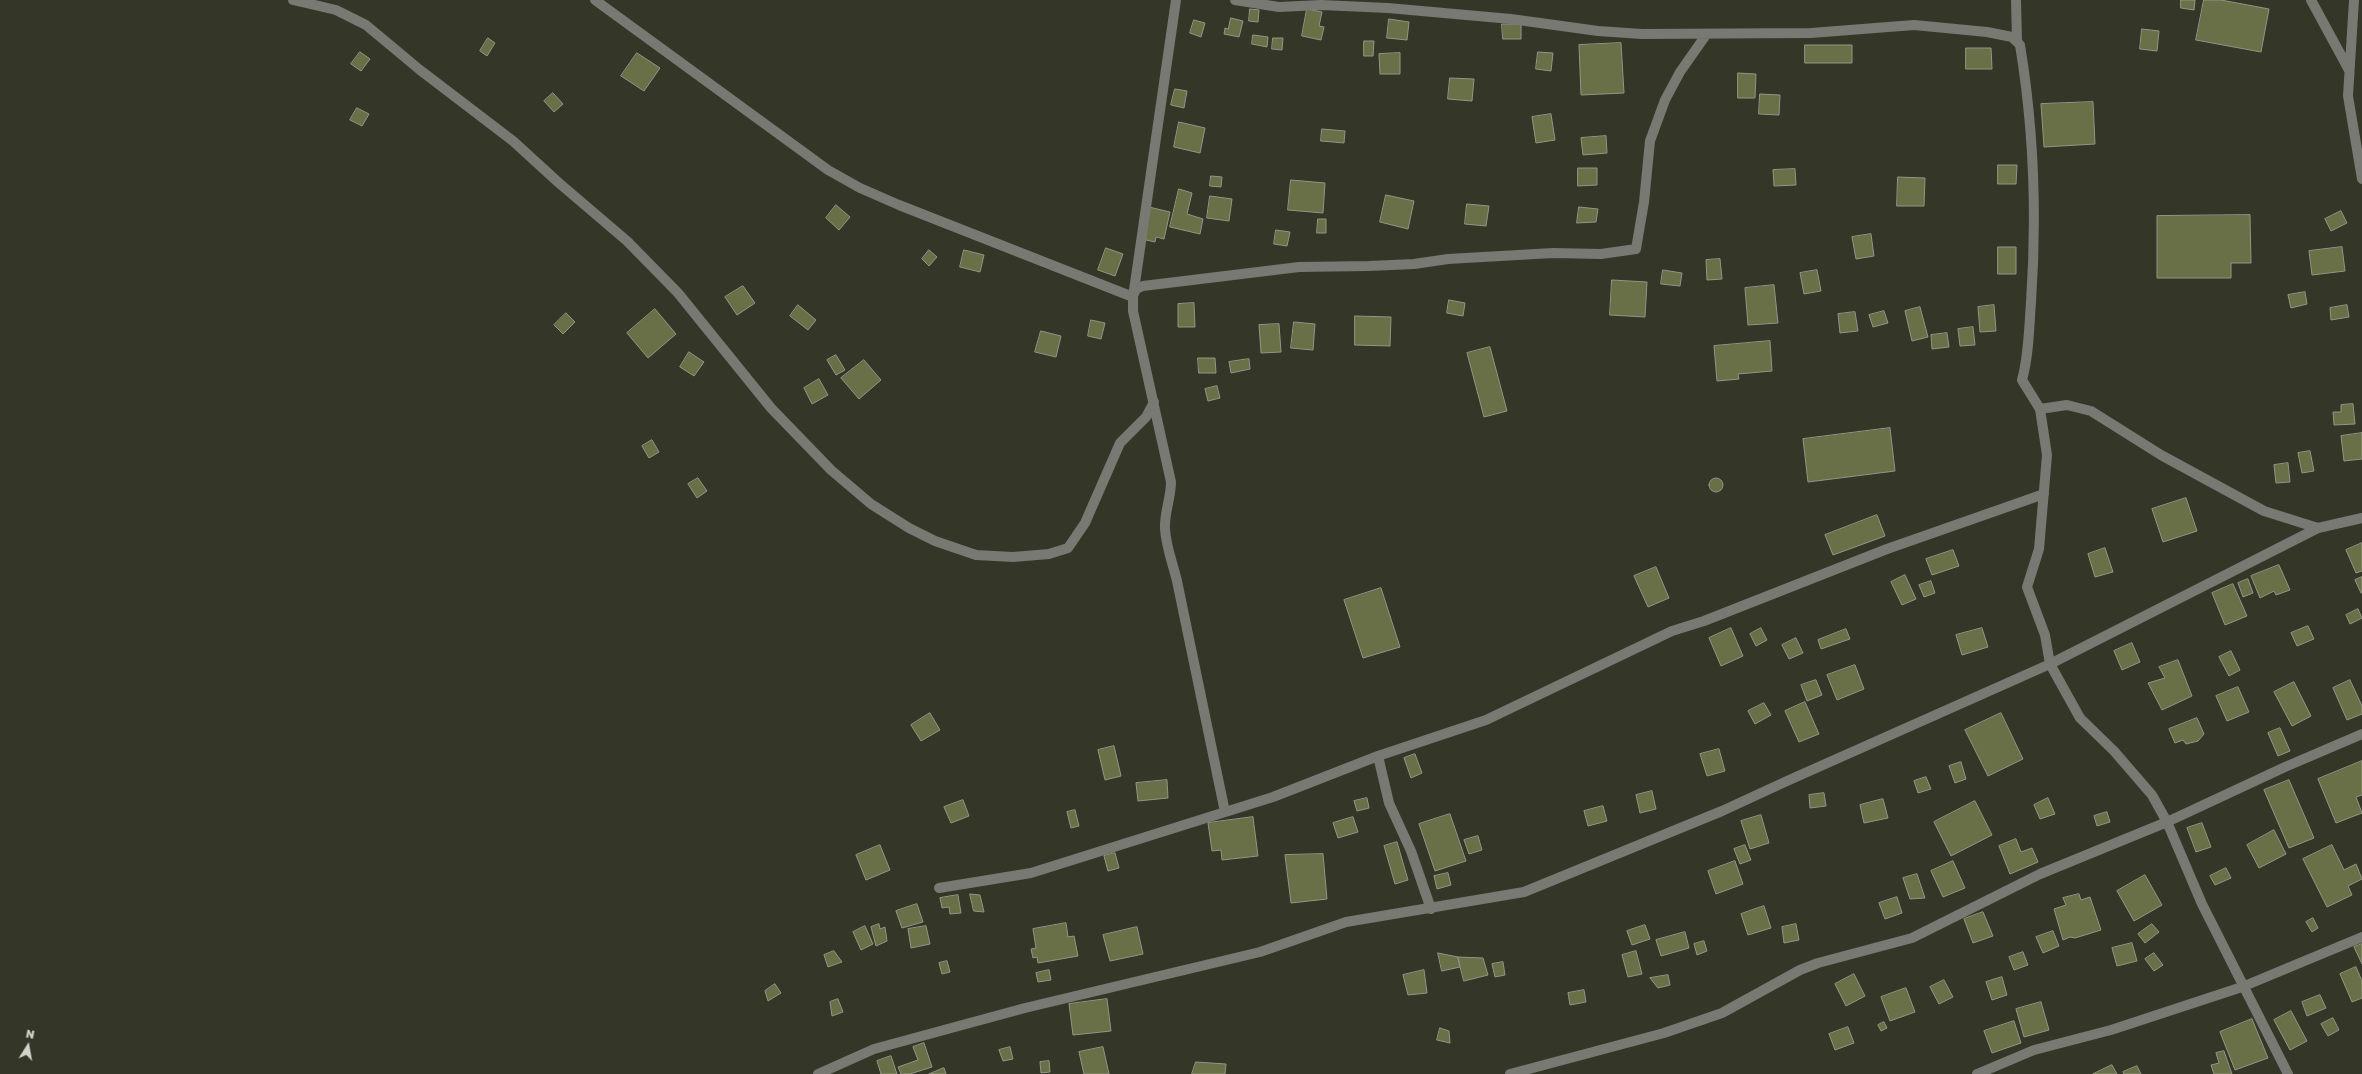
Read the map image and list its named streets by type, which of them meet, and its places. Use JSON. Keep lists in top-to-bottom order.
{
  "north": "top"
}
